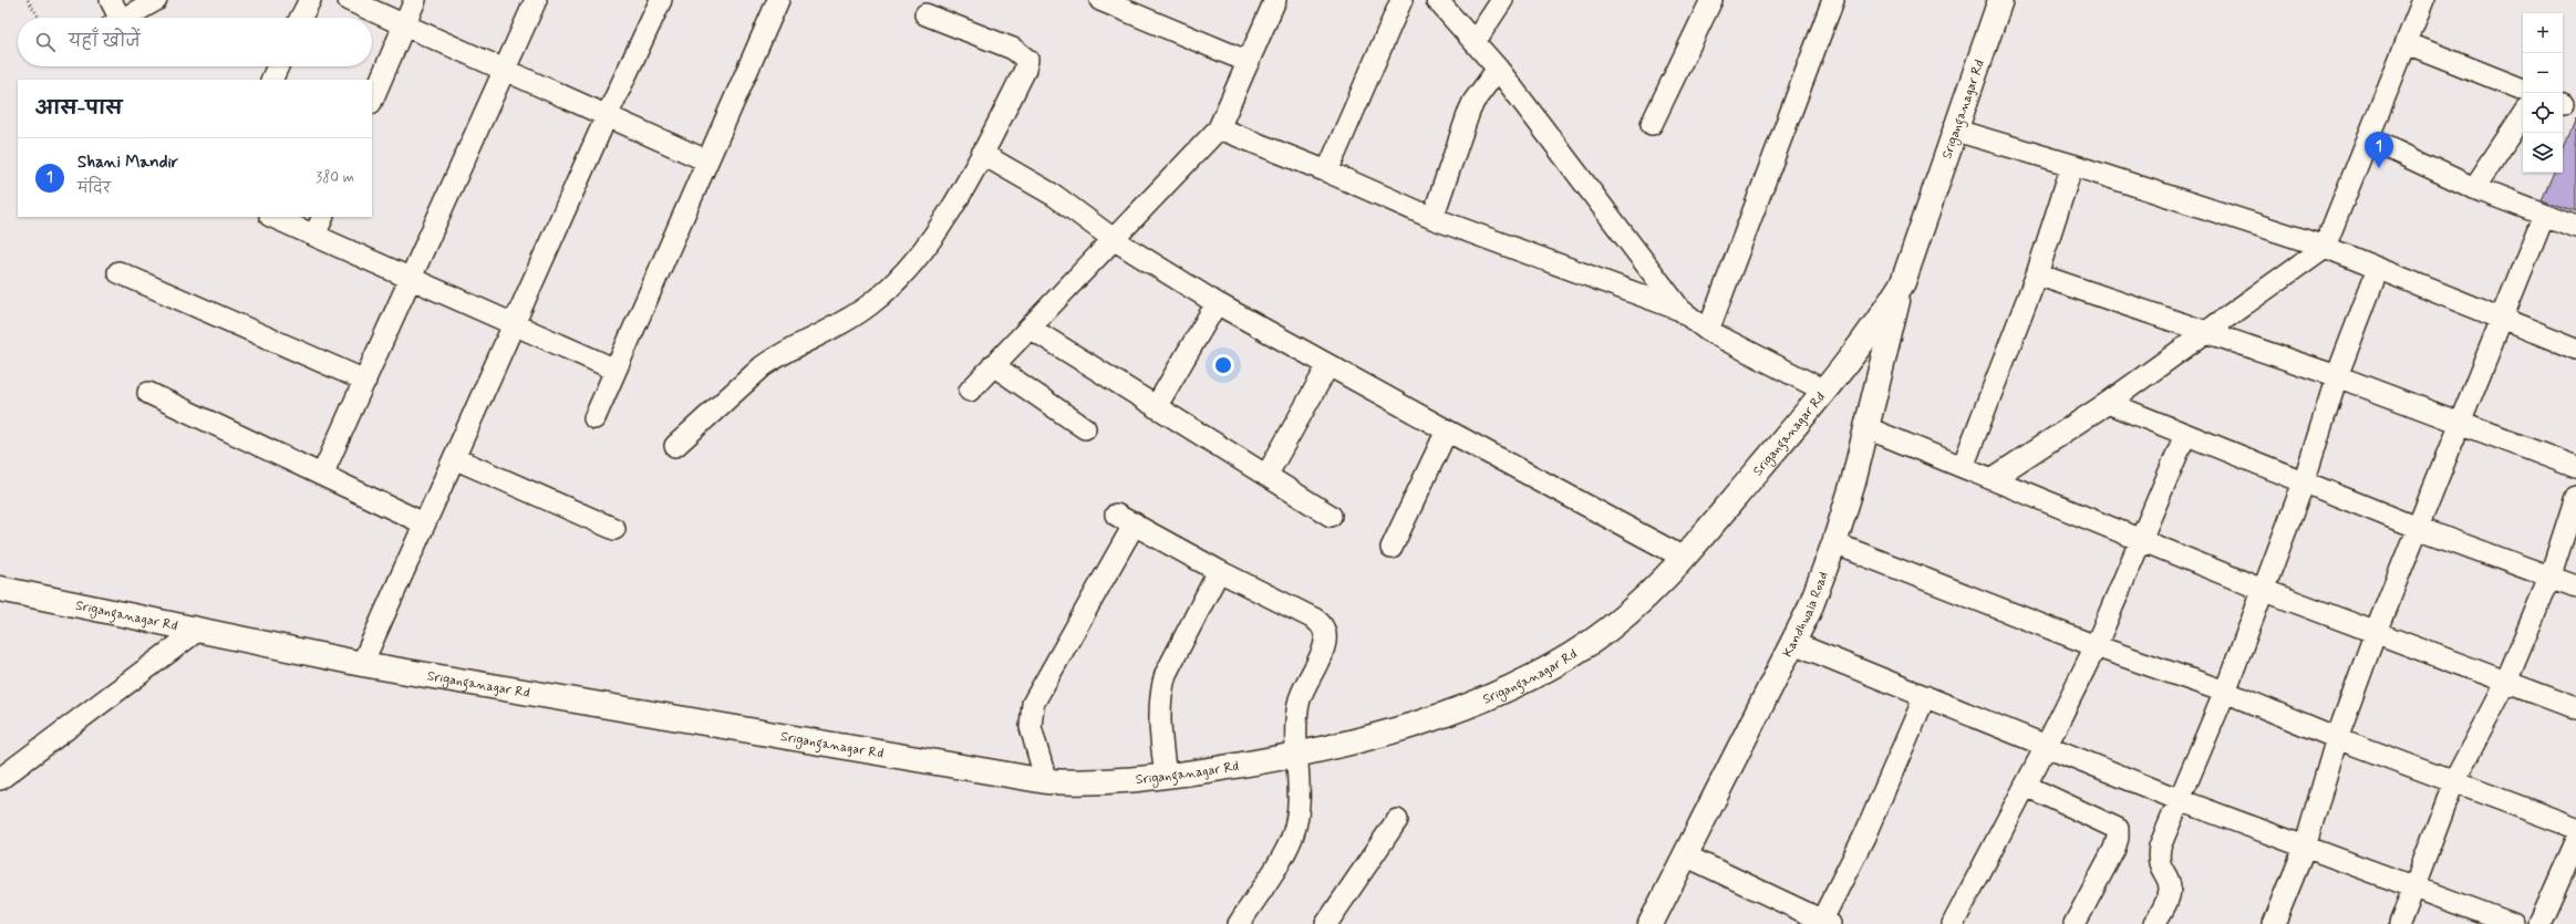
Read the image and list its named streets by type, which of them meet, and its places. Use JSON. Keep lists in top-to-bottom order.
{
  "streets": {
    "main road": ["Sriganganagar Rd", "Kandhwala Road"]
  },
  "crossings": [
    ["Sriganganagar Rd", "Kandhwala Road"]
  ],
  "page": {
    "map_buttons": ["+", "−"],
    "search": "यहाँ खोजें",
    "heading": "आस-पास",
    "pins": "1",
    "list": [
      {
        "mark": "1",
        "name": "Shani Mandir",
        "note": "मंदिर",
        "value": "380 m"
      }
    ]
  }
}
